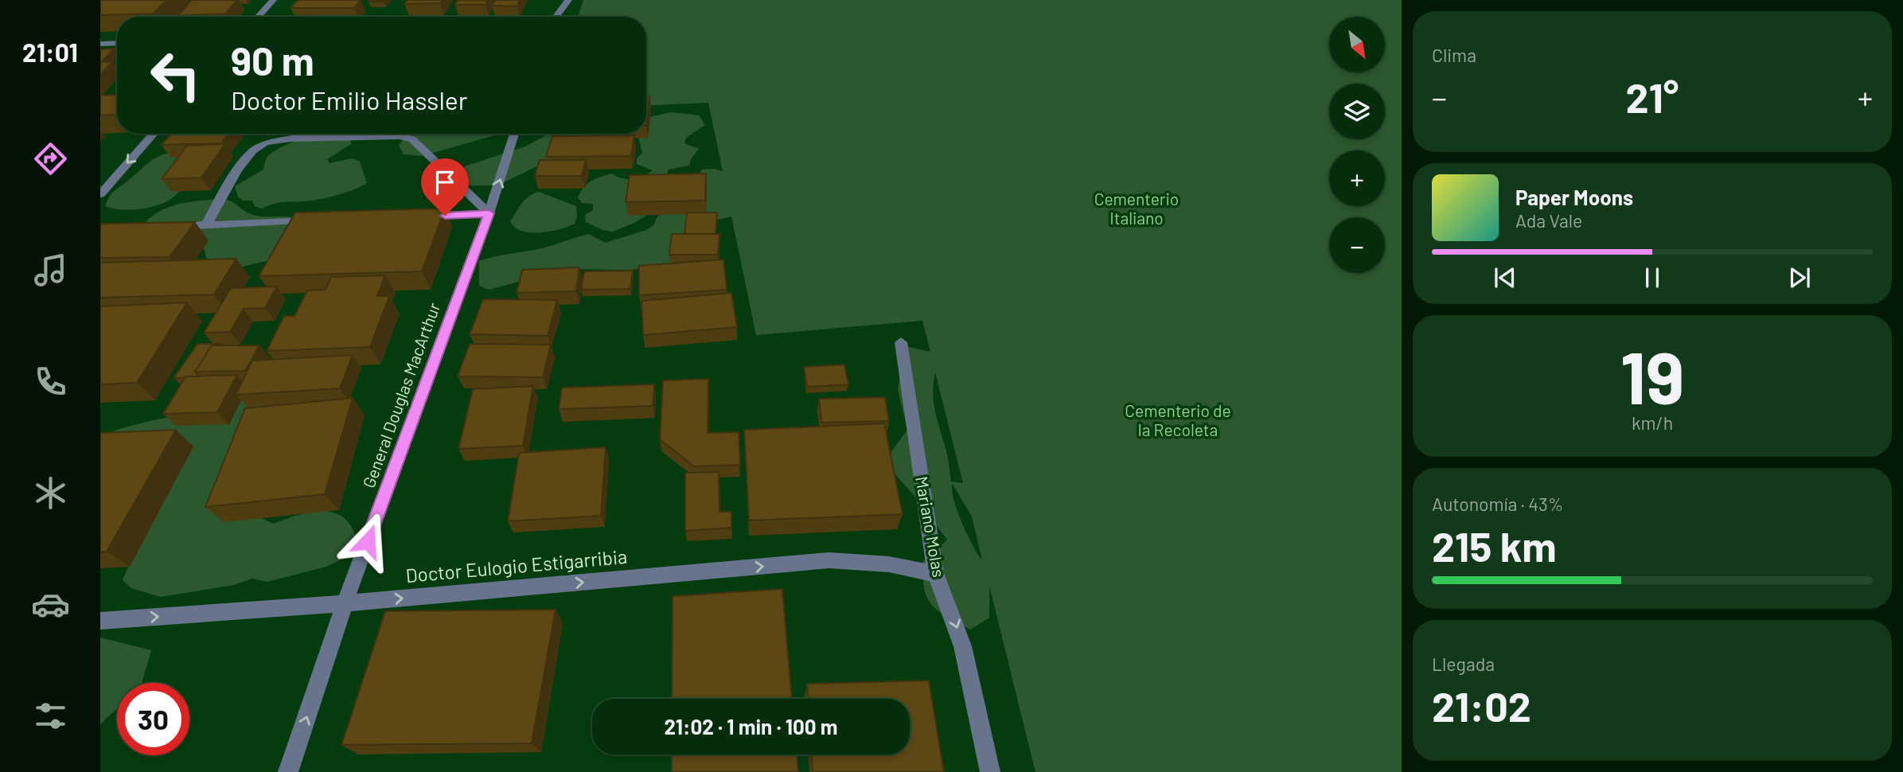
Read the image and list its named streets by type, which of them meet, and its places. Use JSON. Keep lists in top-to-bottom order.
{
  "streets": {
    "street": ["General Douglas MacArthur", "Mariano Molas", "Doctor Eulogio Estigarribia"]
  },
  "crossings": [
    ["General Douglas MacArthur", "Doctor Eulogio Estigarribia"],
    ["Mariano Molas", "Doctor Eulogio Estigarribia"]
  ],
  "one_way": ["General Douglas MacArthur", "Mariano Molas", "Doctor Eulogio Estigarribia"],
  "parks": ["Cementerio Italiano", "Cementerio de la Recoleta"],
  "north": "bottom right",
  "page": {
    "tabs": "21:01",
    "tile": [
      "Clima",
      ["19", "km/h"],
      ["Autonomía · 43%", "215 km"],
      ["Llegada", "21:02"]
    ],
    "map_buttons": ["+", "−"],
    "turn": ["90 m", "Doctor Emilio Hassler"],
    "heat": ["−", "21°", "+"],
    "song": ["Paper Moons", "Ada Vale"],
    "limit": "30",
    "trip": "21:02 · 1 min · 100 m"
  }
}
